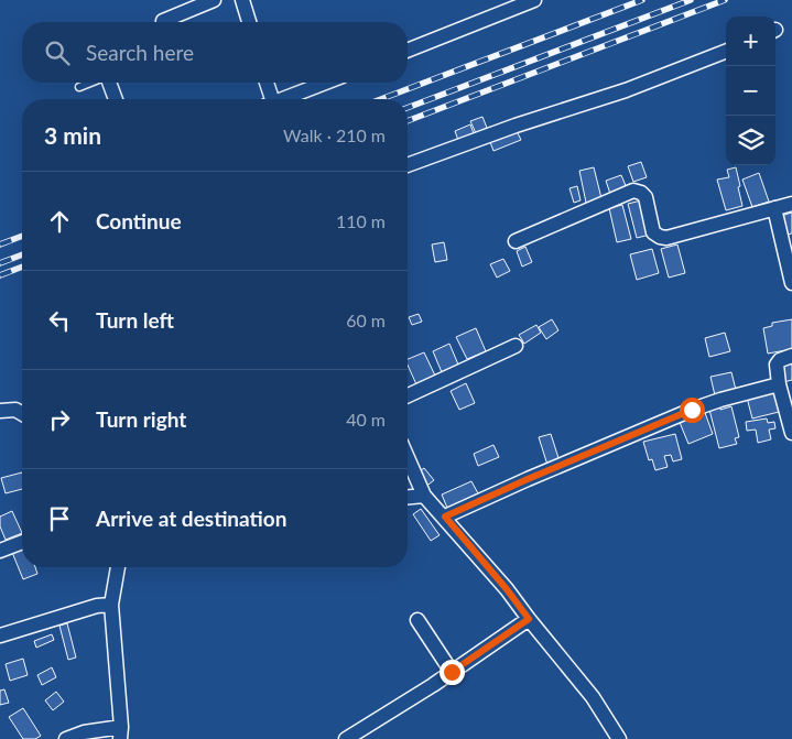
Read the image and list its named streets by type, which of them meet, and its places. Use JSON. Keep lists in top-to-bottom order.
{
  "page": {
    "map_buttons": ["+", "−"],
    "search": "Search here",
    "heading": ["3 min", "Walk · 210 m"],
    "list": [
      ["Continue", "110 m"],
      ["Turn left", "60 m"],
      ["Turn right", "40 m"],
      "Arrive at destination"
    ]
  }
}
